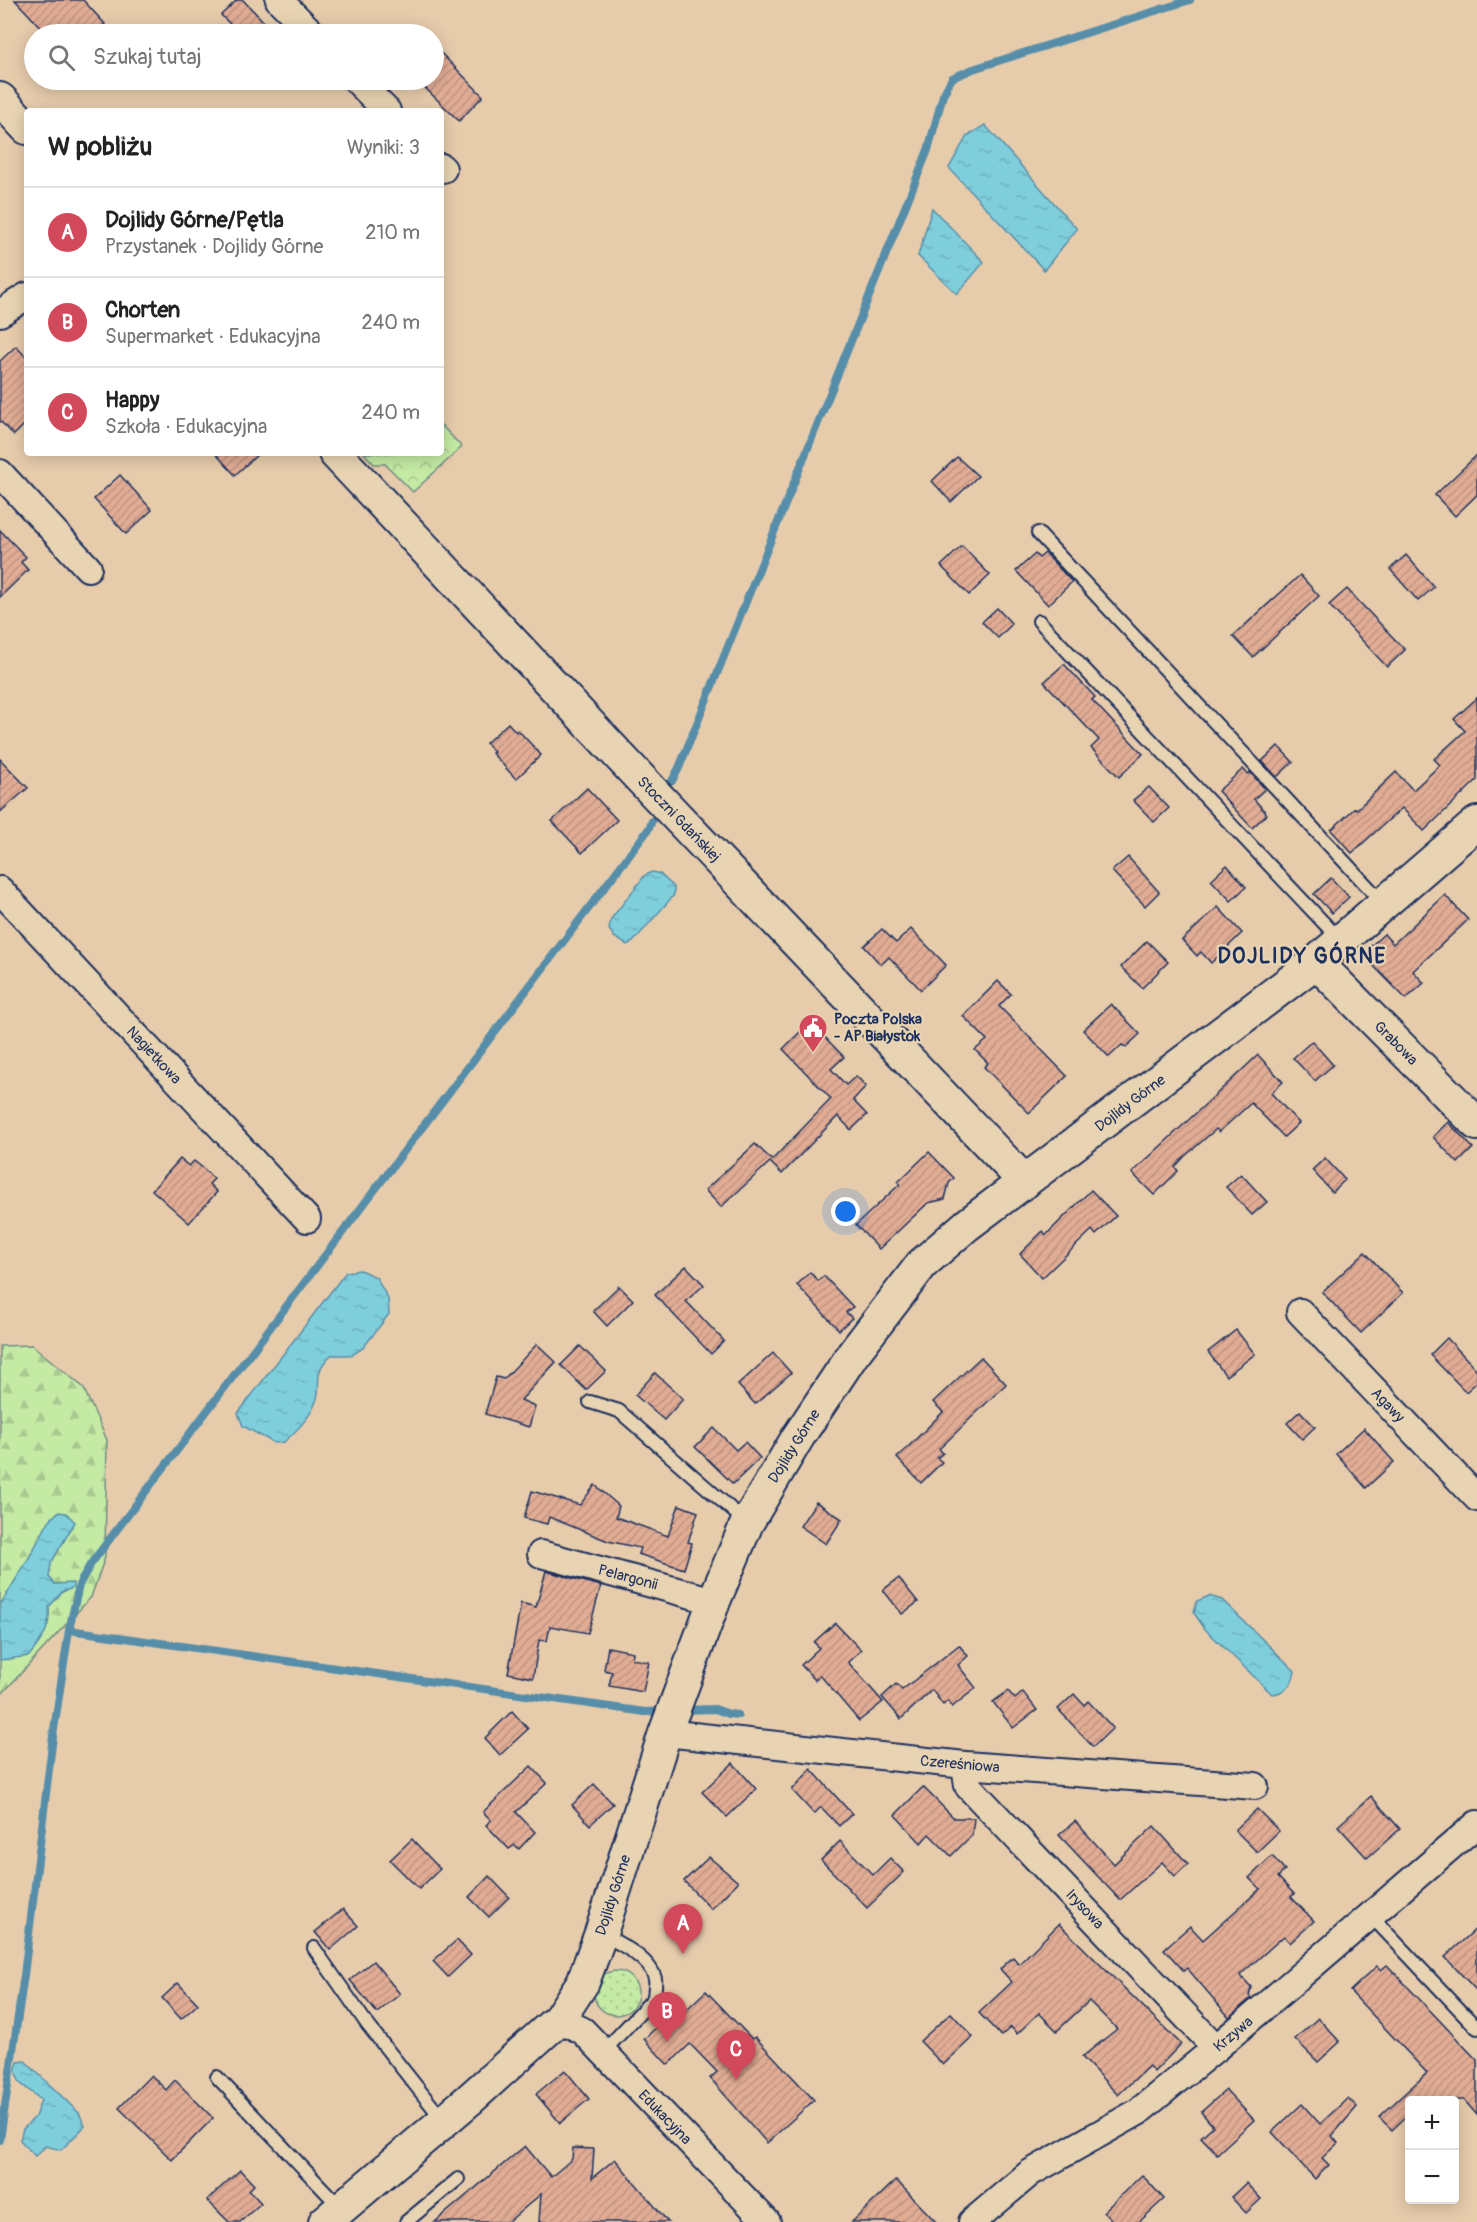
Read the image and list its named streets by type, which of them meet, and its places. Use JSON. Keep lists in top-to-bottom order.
{
  "streets": {
    "street": [
      "Stoczni Gdańskiej",
      "Grabowa",
      "Nagietkowa",
      "Dojlidy Górne",
      "Agawy",
      "Pelargonii",
      "Czereśniowa",
      "Irysowa",
      "Krzywa",
      "Edukacyjna"
    ]
  },
  "crossings": [
    ["Stoczni Gdańskiej", "Dojlidy Górne"],
    ["Grabowa", "Dojlidy Górne"],
    ["Dojlidy Górne", "Pelargonii"],
    ["Dojlidy Górne", "Czereśniowa"],
    ["Dojlidy Górne", "Edukacyjna"],
    ["Czereśniowa", "Irysowa"],
    ["Irysowa", "Krzywa"]
  ],
  "districts": ["DOJLIDY GÓRNE"],
  "places": {
    "public building": ["Poczta Polska - AP Białystok"]
  },
  "page": {
    "search": "Szukaj tutaj",
    "heading": ["W pobliżu", "Wyniki: 3"],
    "list": [
      {
        "mark": "A",
        "name": "Dojlidy Górne/Pętla",
        "note": "Przystanek · Dojlidy Górne",
        "value": "210 m"
      },
      {
        "mark": "B",
        "name": "Chorten",
        "note": "Supermarket · Edukacyjna",
        "value": "240 m"
      },
      {
        "mark": "C",
        "name": "Happy",
        "note": "Szkoła · Edukacyjna",
        "value": "240 m"
      }
    ],
    "pins": ["A", "B", "C"],
    "map_buttons": ["+", "−"]
  }
}
